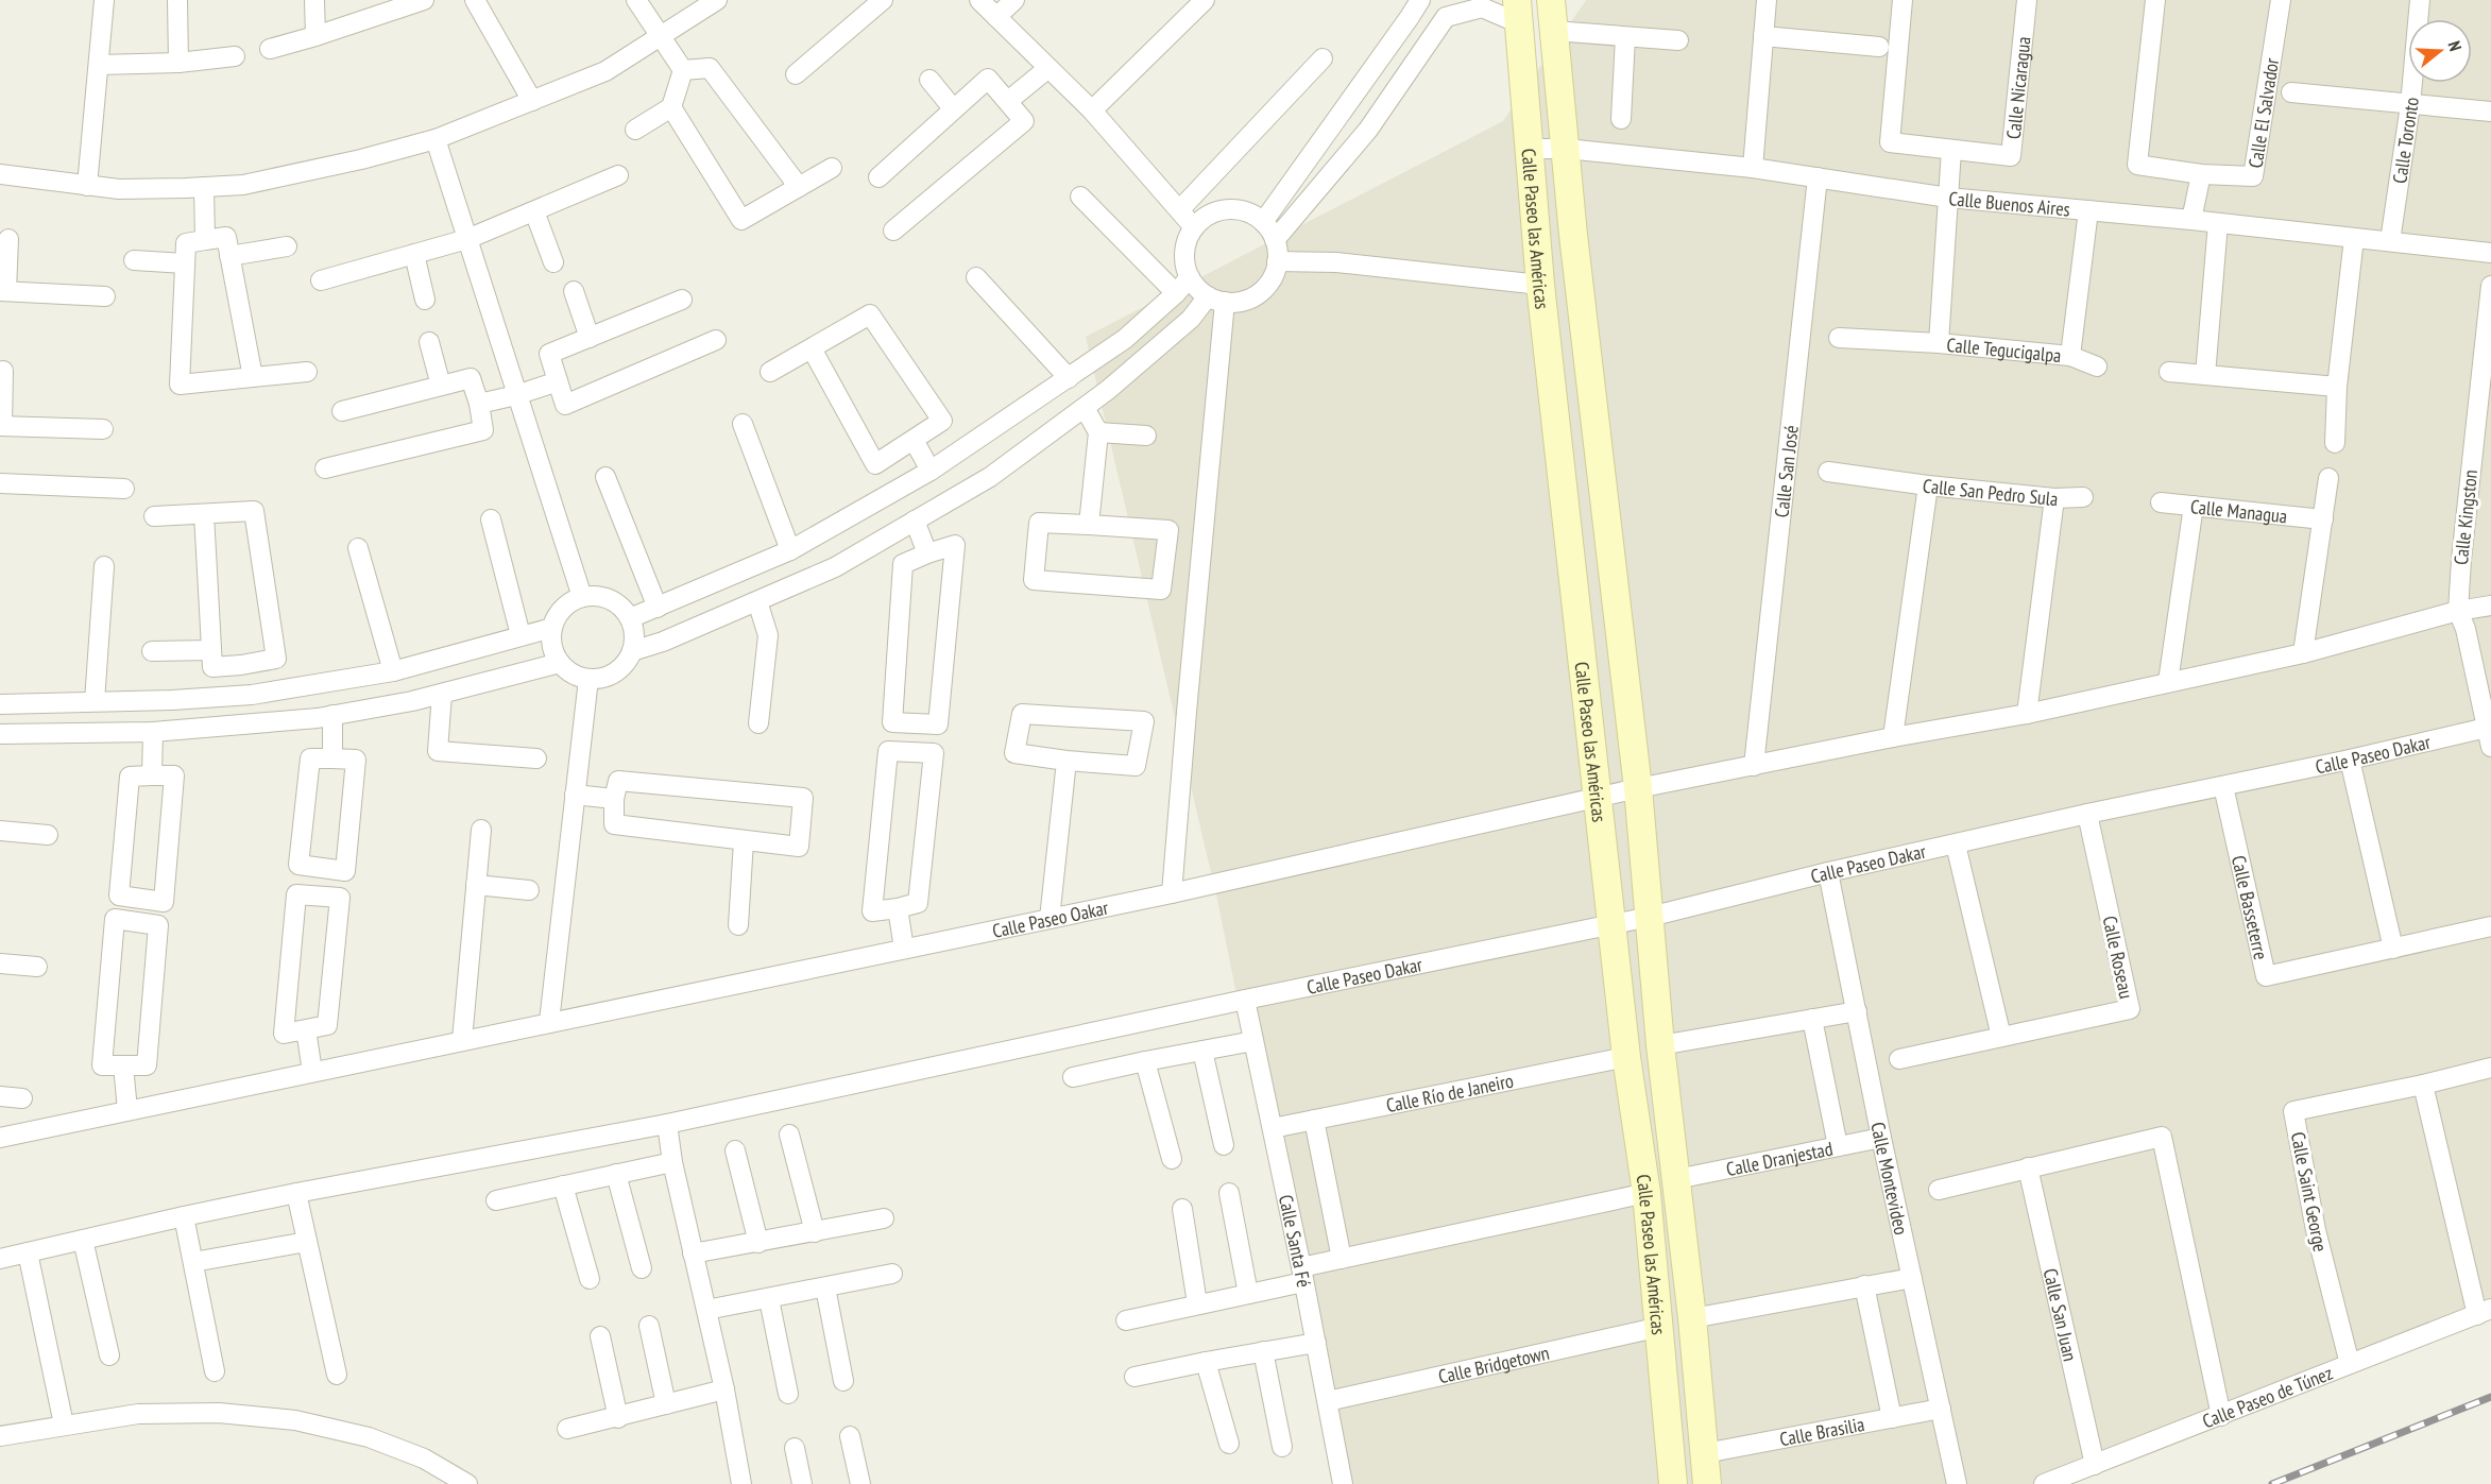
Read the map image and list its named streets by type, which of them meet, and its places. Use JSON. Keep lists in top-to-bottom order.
{
  "streets": {
    "street": [
      "Calle Nicaragua",
      "Calle El Salvador",
      "Calle Toronto",
      "Calle Buenos Aires",
      "Calle Paseo las Américas",
      "Calle Tegucigalpa",
      "Calle San José",
      "Calle San Pedro Sula",
      "Calle Managua",
      "Calle Kingston",
      "Calle Paseo Dakar",
      "Calle Basseterre",
      "Calle Paseo Oakar",
      "Calle Roseau",
      "Calle Río de Janeiro",
      "Calle Dranjestad",
      "Calle Montevideo",
      "Calle Saint George",
      "Calle Santa Fé",
      "Calle San Juan",
      "Calle Bridgetown",
      "Calle Paseo de Túnez",
      "Calle Brasilia"
    ]
  },
  "crossings": [
    ["Calle Toronto", "Calle Buenos Aires"],
    ["Calle Buenos Aires", "Calle Paseo las Américas"],
    ["Calle Buenos Aires", "Calle Tegucigalpa"],
    ["Calle Buenos Aires", "Calle San José"],
    ["Calle Paseo las Américas", "Calle Paseo Dakar"],
    ["Calle Paseo las Américas", "Calle Paseo Oakar"],
    ["Calle Paseo las Américas", "Calle Río de Janeiro"],
    ["Calle Paseo las Américas", "Calle Dranjestad"],
    ["Calle Paseo las Américas", "Calle Bridgetown"],
    ["Calle Paseo las Américas", "Calle Brasilia"],
    ["Calle Kingston", "Calle Paseo Dakar"],
    ["Calle Paseo Dakar", "Calle Basseterre"],
    ["Calle Paseo Dakar", "Calle Roseau"],
    ["Calle Paseo Dakar", "Calle Montevideo"],
    ["Calle Paseo Dakar", "Calle Santa Fé"],
    ["Calle Río de Janeiro", "Calle Santa Fé"],
    ["Calle Dranjestad", "Calle Montevideo"],
    ["Calle Montevideo", "Calle Brasilia"],
    ["Calle Saint George", "Calle Paseo de Túnez"],
    ["Calle Santa Fé", "Calle Bridgetown"],
    ["Calle San Juan", "Calle Paseo de Túnez"]
  ],
  "north": "right"
}
